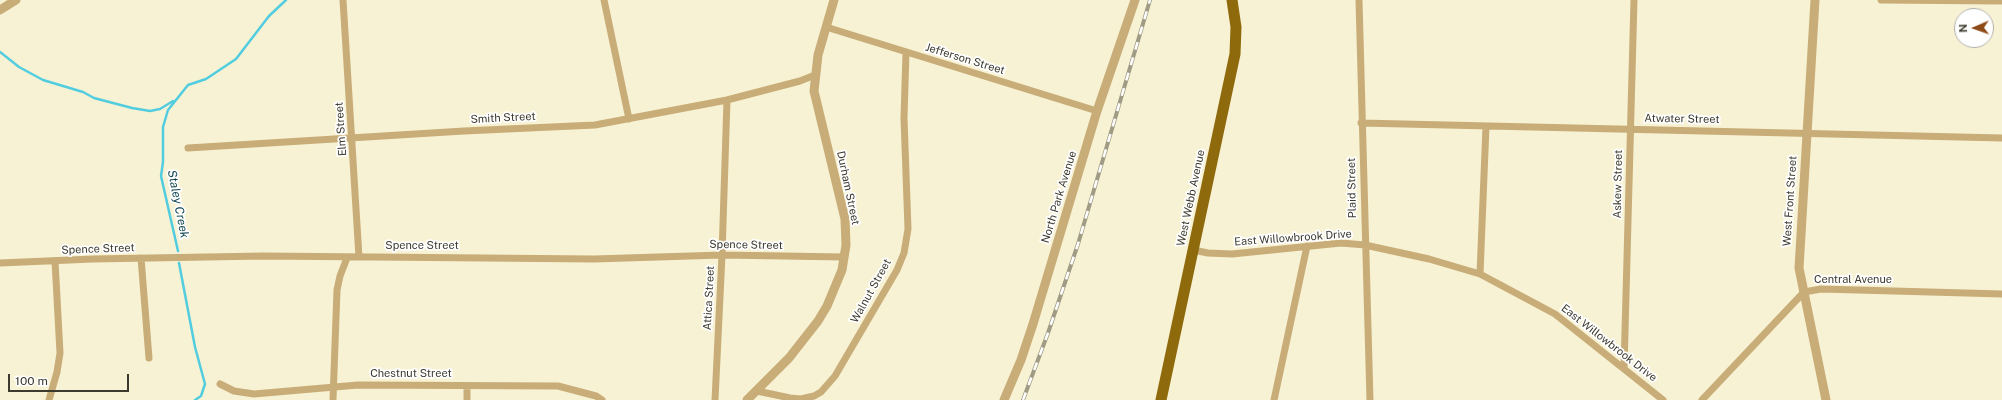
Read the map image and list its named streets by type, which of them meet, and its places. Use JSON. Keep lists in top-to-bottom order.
{
  "streets": {
    "highway": ["West Webb Avenue"],
    "street": [
      "Jefferson Street",
      "Smith Street",
      "Atwater Street",
      "Elm Street",
      "Askew Street",
      "Durham Street",
      "Plaid Street",
      "North Park Avenue",
      "West Front Street",
      "East Willowbrook Drive",
      "Spence Street",
      "Central Avenue",
      "Walnut Street",
      "Attica Street",
      "Chestnut Street"
    ]
  },
  "crossings": [
    ["Jefferson Street", "Durham Street"],
    ["Jefferson Street", "North Park Avenue"],
    ["Jefferson Street", "Walnut Street"],
    ["Smith Street", "Elm Street"],
    ["Smith Street", "Durham Street"],
    ["Smith Street", "Attica Street"],
    ["Atwater Street", "Askew Street"],
    ["Atwater Street", "Plaid Street"],
    ["Atwater Street", "West Front Street"],
    ["Elm Street", "Spence Street"],
    ["Askew Street", "East Willowbrook Drive"],
    ["Durham Street", "Spence Street"],
    ["Durham Street", "Walnut Street"],
    ["Plaid Street", "East Willowbrook Drive"],
    ["West Webb Avenue", "East Willowbrook Drive"],
    ["West Front Street", "Central Avenue"],
    ["Spence Street", "Attica Street"]
  ],
  "water": ["Staley Creek"],
  "scale_bar": "100 m",
  "north": "left"
}
